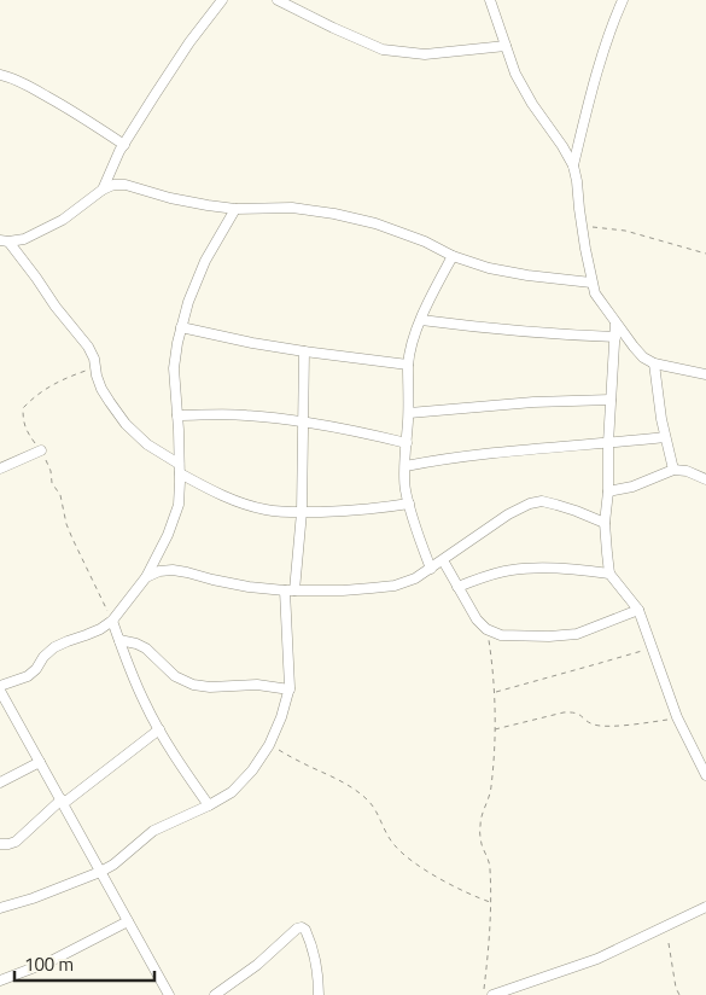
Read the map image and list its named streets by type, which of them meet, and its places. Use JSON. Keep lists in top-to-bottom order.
{
  "scale_bar": "100 m"
}
